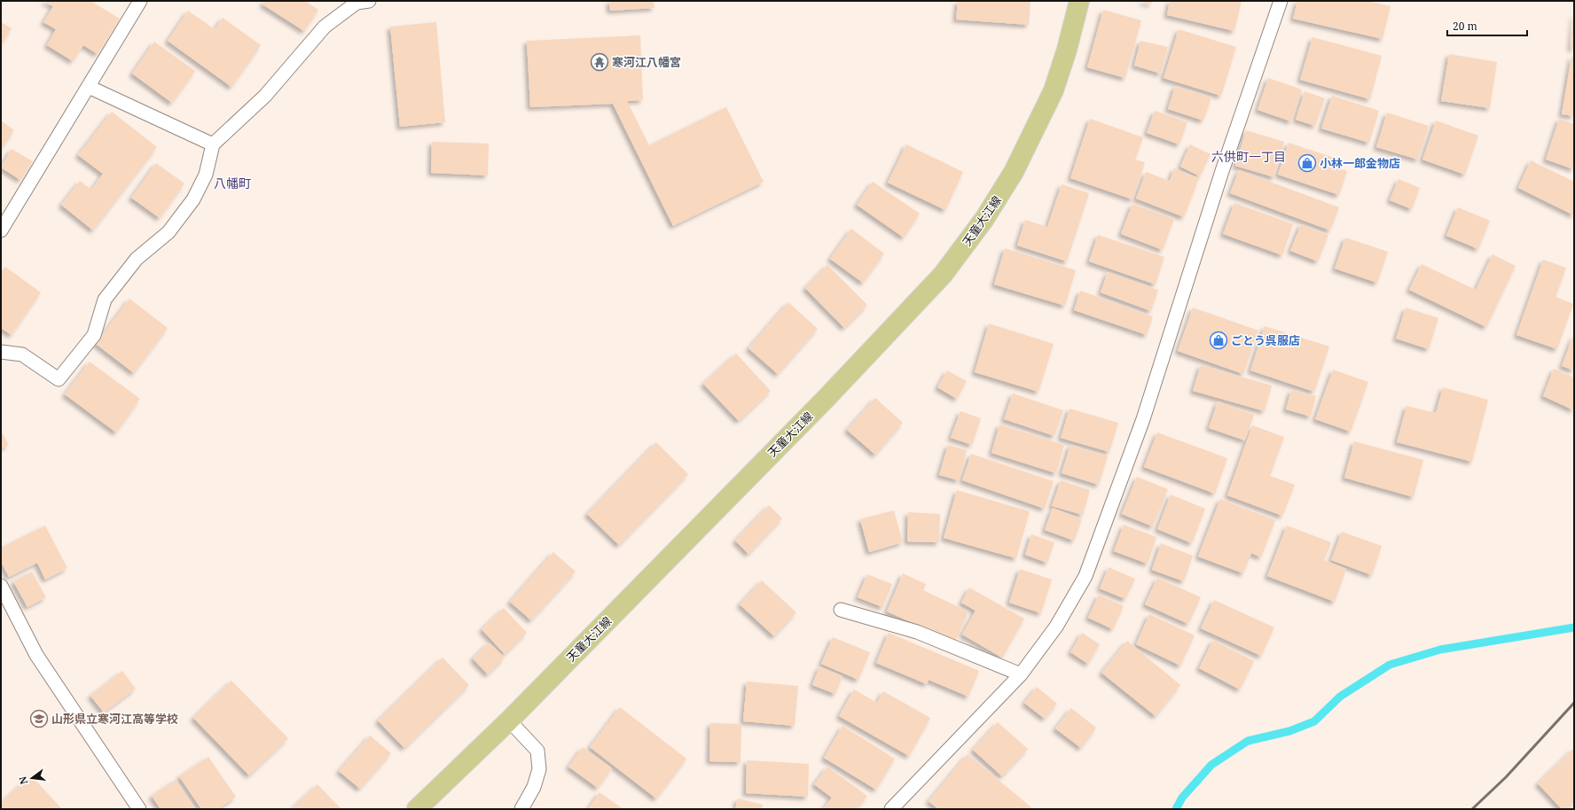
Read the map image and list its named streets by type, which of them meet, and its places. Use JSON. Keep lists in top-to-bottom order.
{
  "streets": {
    "main road": ["天童大江線"]
  },
  "districts": ["六供町一丁目", "八幡町"],
  "places": {
    "temple": ["寒河江八幡宮"],
    "shop": ["小林一郎金物店", "ごとう呉服店"],
    "school or university": ["山形県立寒河江高等学校"]
  },
  "scale_bar": "20 m",
  "north": "left"
}
